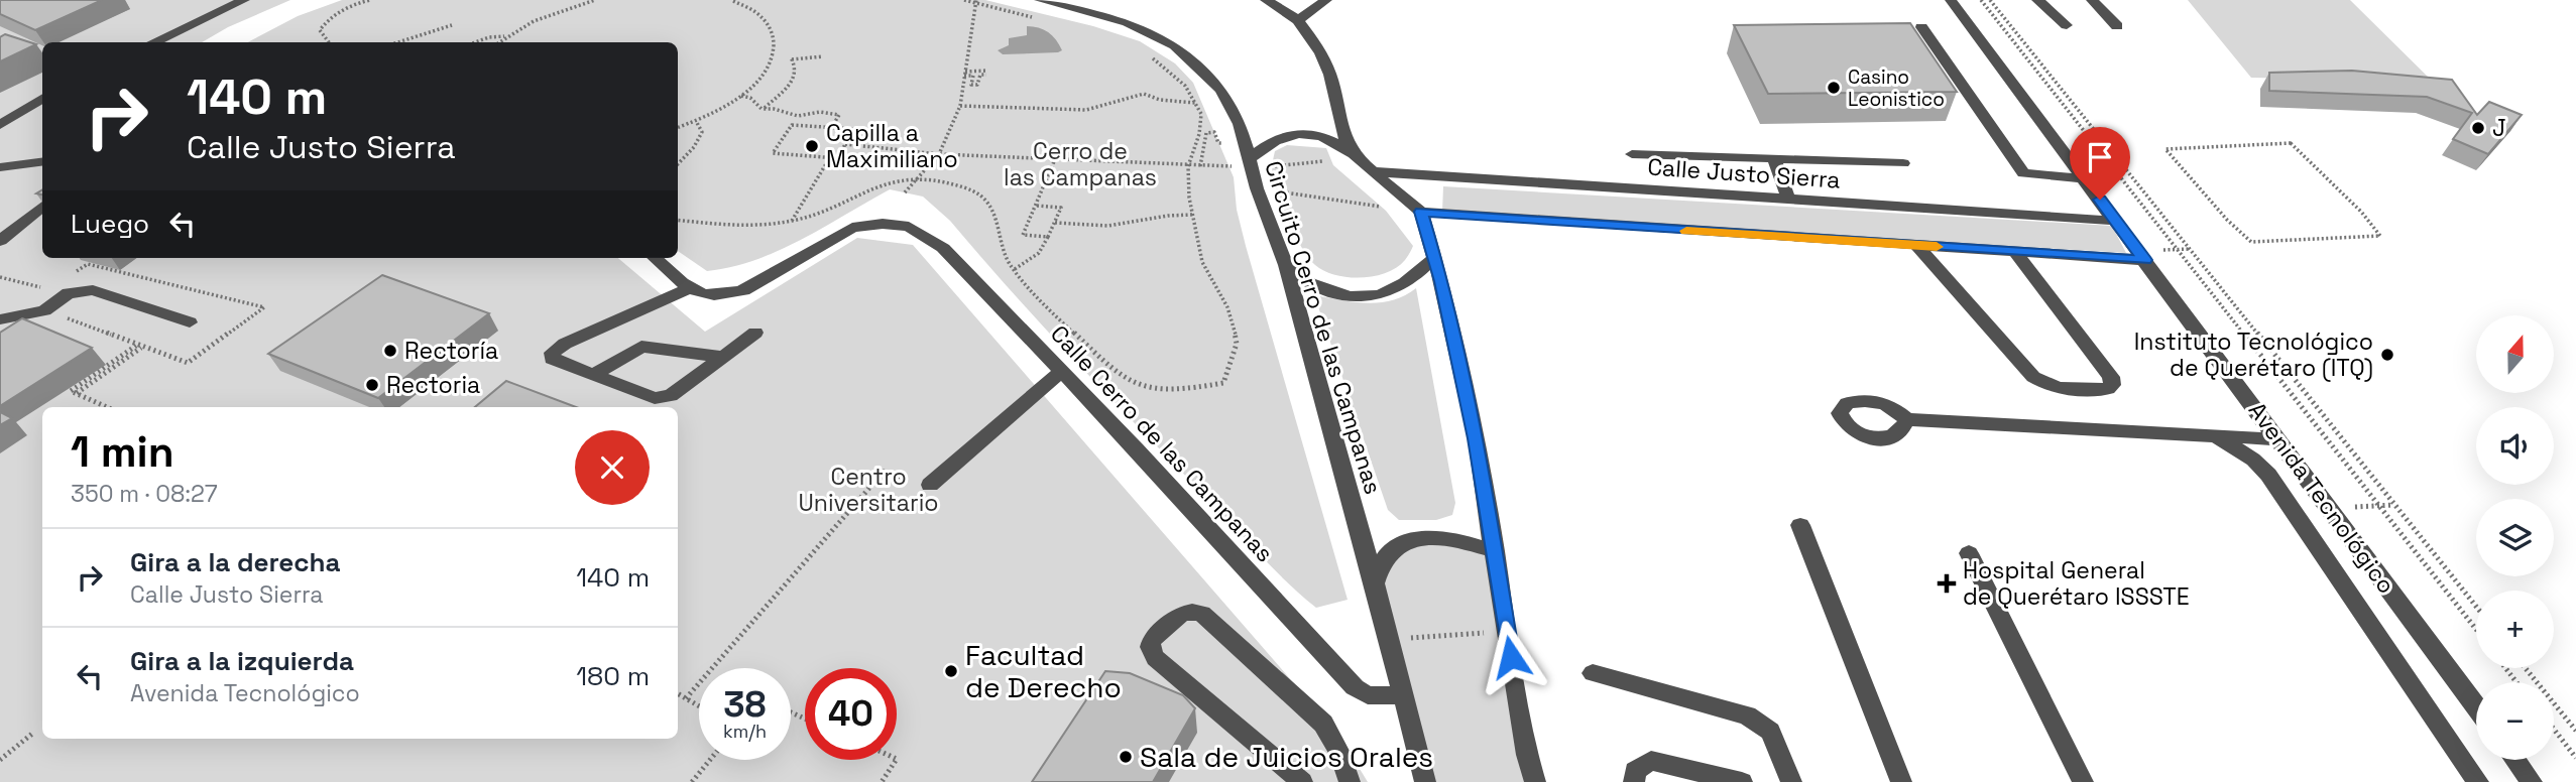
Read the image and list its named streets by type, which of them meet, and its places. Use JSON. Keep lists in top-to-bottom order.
{
  "streets": {
    "street": [
      "Calle Justo Sierra",
      "Circuito Cerro de las Campanas",
      "Calle Cerro de las Campanas",
      "Avenida Tecnológico"
    ]
  },
  "crossings": [
    ["Calle Justo Sierra", "Avenida Tecnológico"],
    ["Circuito Cerro de las Campanas", "Calle Cerro de las Campanas"]
  ],
  "parks": ["Cerro de las Campanas", "Centro Universitario"],
  "places": {
    "other": [
      "Casino Leonistico",
      "J",
      "Capilla a Maximiliano",
      "Rectoría",
      "Instituto Tecnológico de Querétaro (ITQ)",
      "Rectoria",
      "Facultad de Derecho",
      "Sala de Juicios Orales"
    ],
    "health": ["Hospital General de Querétaro ISSSTE"]
  },
  "north": "top",
  "page": {
    "turn": ["140 m", "Calle Justo Sierra"],
    "then": "Luego",
    "map_buttons": ["+", "−"],
    "heading": ["1 min", "350 m · 08:27"],
    "list": [
      {
        "name": "Gira a la derecha",
        "note": "Calle Justo Sierra",
        "value": "140 m"
      },
      {
        "name": "Gira a la izquierda",
        "note": "Avenida Tecnológico",
        "value": "180 m"
      }
    ],
    "speed": "38 km/h",
    "limit": "40"
  }
}
